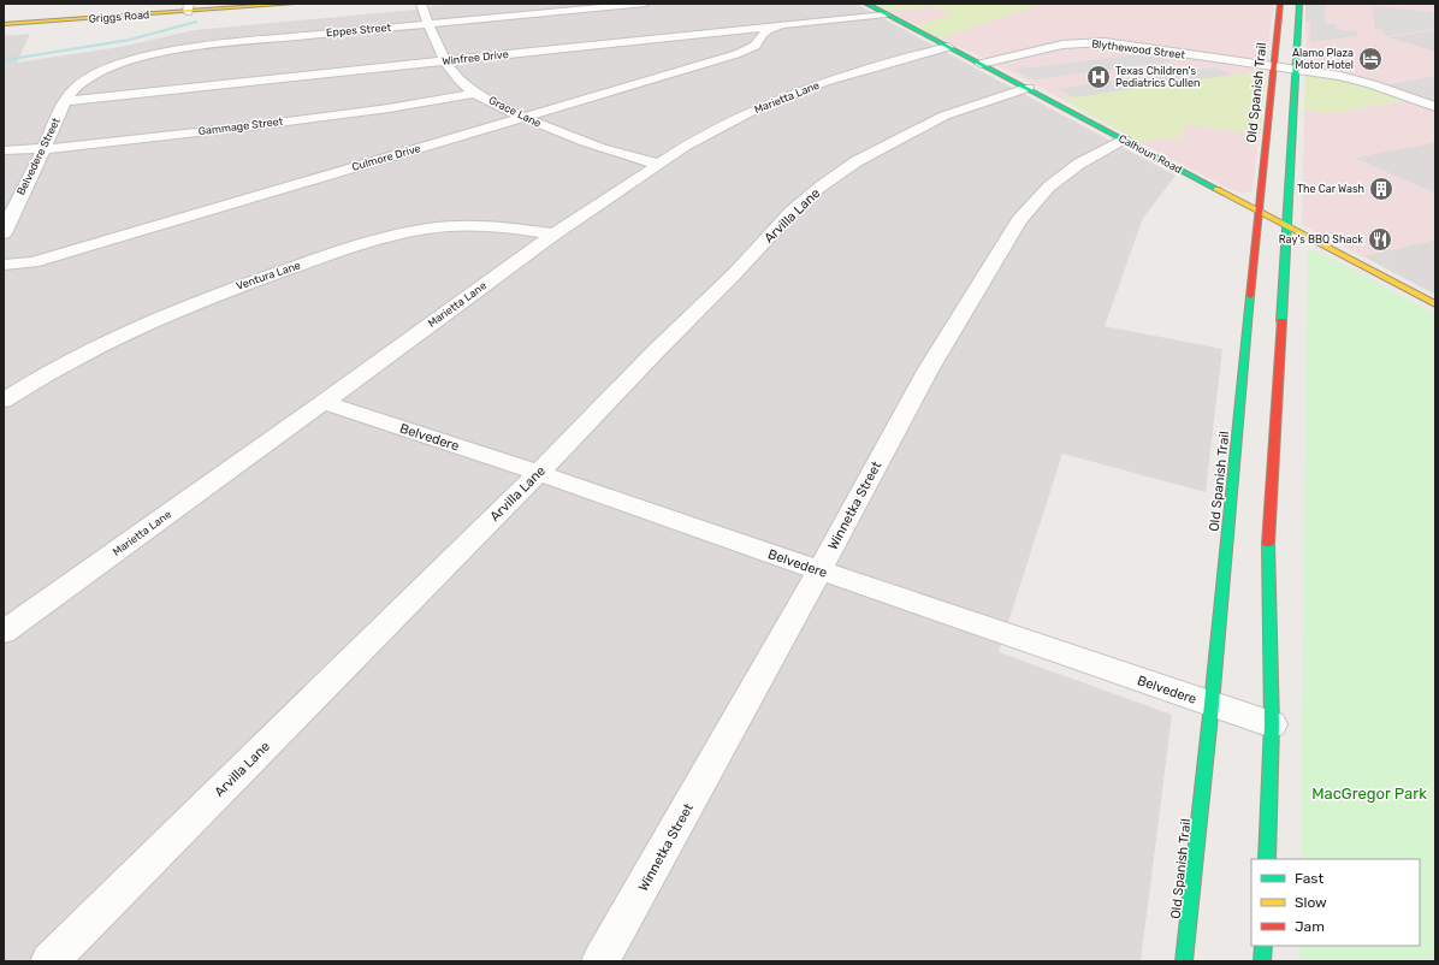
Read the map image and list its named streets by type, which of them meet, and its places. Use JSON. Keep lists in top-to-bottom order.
{
  "streets": {
    "main road": ["Griggs Road", "Old Spanish Trail", "Calhoun Road"],
    "street": [
      "Eppes Street",
      "Blythewood Street",
      "Winfree Drive",
      "Marietta Lane",
      "Grace Lane",
      "Gammage Street",
      "Belvedere Street",
      "Culmore Drive",
      "Arvilla Lane",
      "Ventura Lane",
      "Belvedere",
      "Winnetka Street"
    ]
  },
  "crossings": [
    ["Eppes Street", "Grace Lane"],
    ["Eppes Street", "Belvedere Street"],
    ["Blythewood Street", "Old Spanish Trail"],
    ["Blythewood Street", "Calhoun Road"],
    ["Winfree Drive", "Grace Lane"],
    ["Winfree Drive", "Calhoun Road"],
    ["Winfree Drive", "Belvedere Street"],
    ["Winfree Drive", "Culmore Drive"],
    ["Old Spanish Trail", "Calhoun Road"],
    ["Old Spanish Trail", "Belvedere"],
    ["Marietta Lane", "Grace Lane"],
    ["Marietta Lane", "Calhoun Road"],
    ["Marietta Lane", "Ventura Lane"],
    ["Marietta Lane", "Belvedere"],
    ["Grace Lane", "Gammage Street"],
    ["Grace Lane", "Culmore Drive"],
    ["Gammage Street", "Belvedere Street"],
    ["Calhoun Road", "Arvilla Lane"],
    ["Calhoun Road", "Winnetka Street"],
    ["Arvilla Lane", "Belvedere"],
    ["Belvedere", "Winnetka Street"]
  ],
  "parks": ["MacGregor Park"],
  "places": {
    "hotel": ["Alamo Plaza Motor Hotel"],
    "hospital": ["Texas Children's Pediatrics Cullen"],
    "building": ["The Car Wash"],
    "restaurant": ["Ray's BBQ Shack"]
  },
  "legend": ["Fast", "Slow", "Jam"]
}
